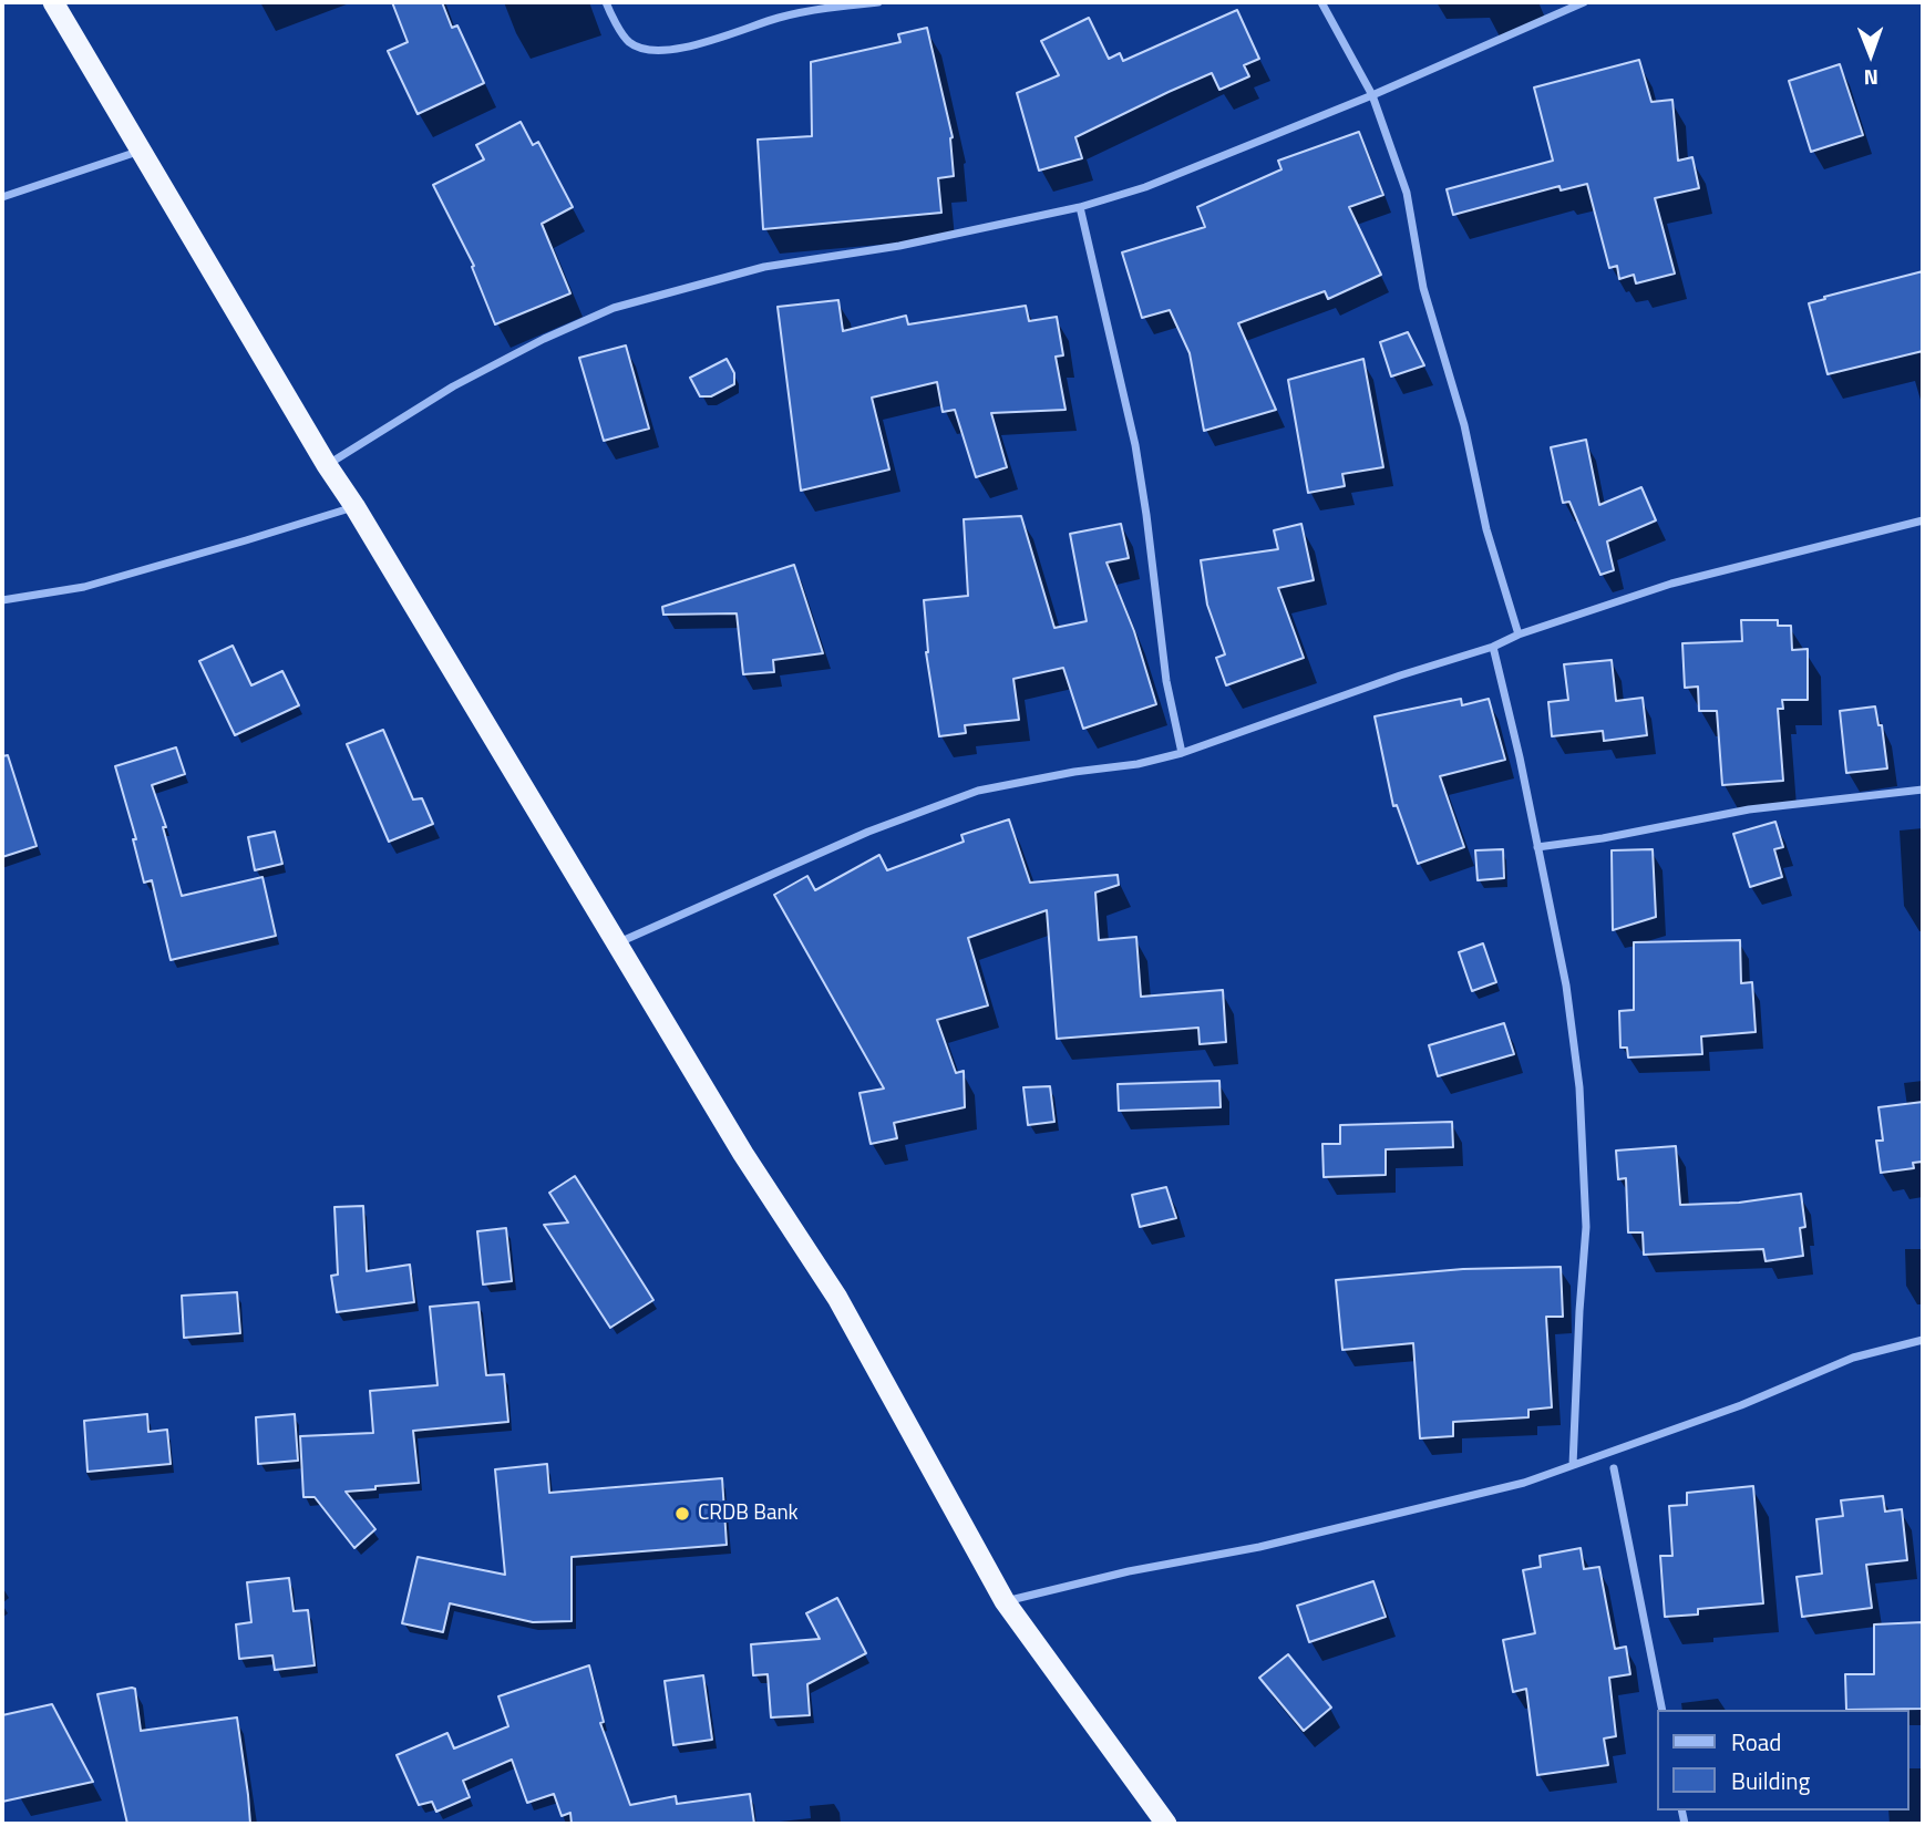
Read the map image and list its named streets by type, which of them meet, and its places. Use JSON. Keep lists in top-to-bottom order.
{
  "places": ["CRDB Bank"],
  "legend": ["Road", "Building"],
  "north": "bottom"
}
